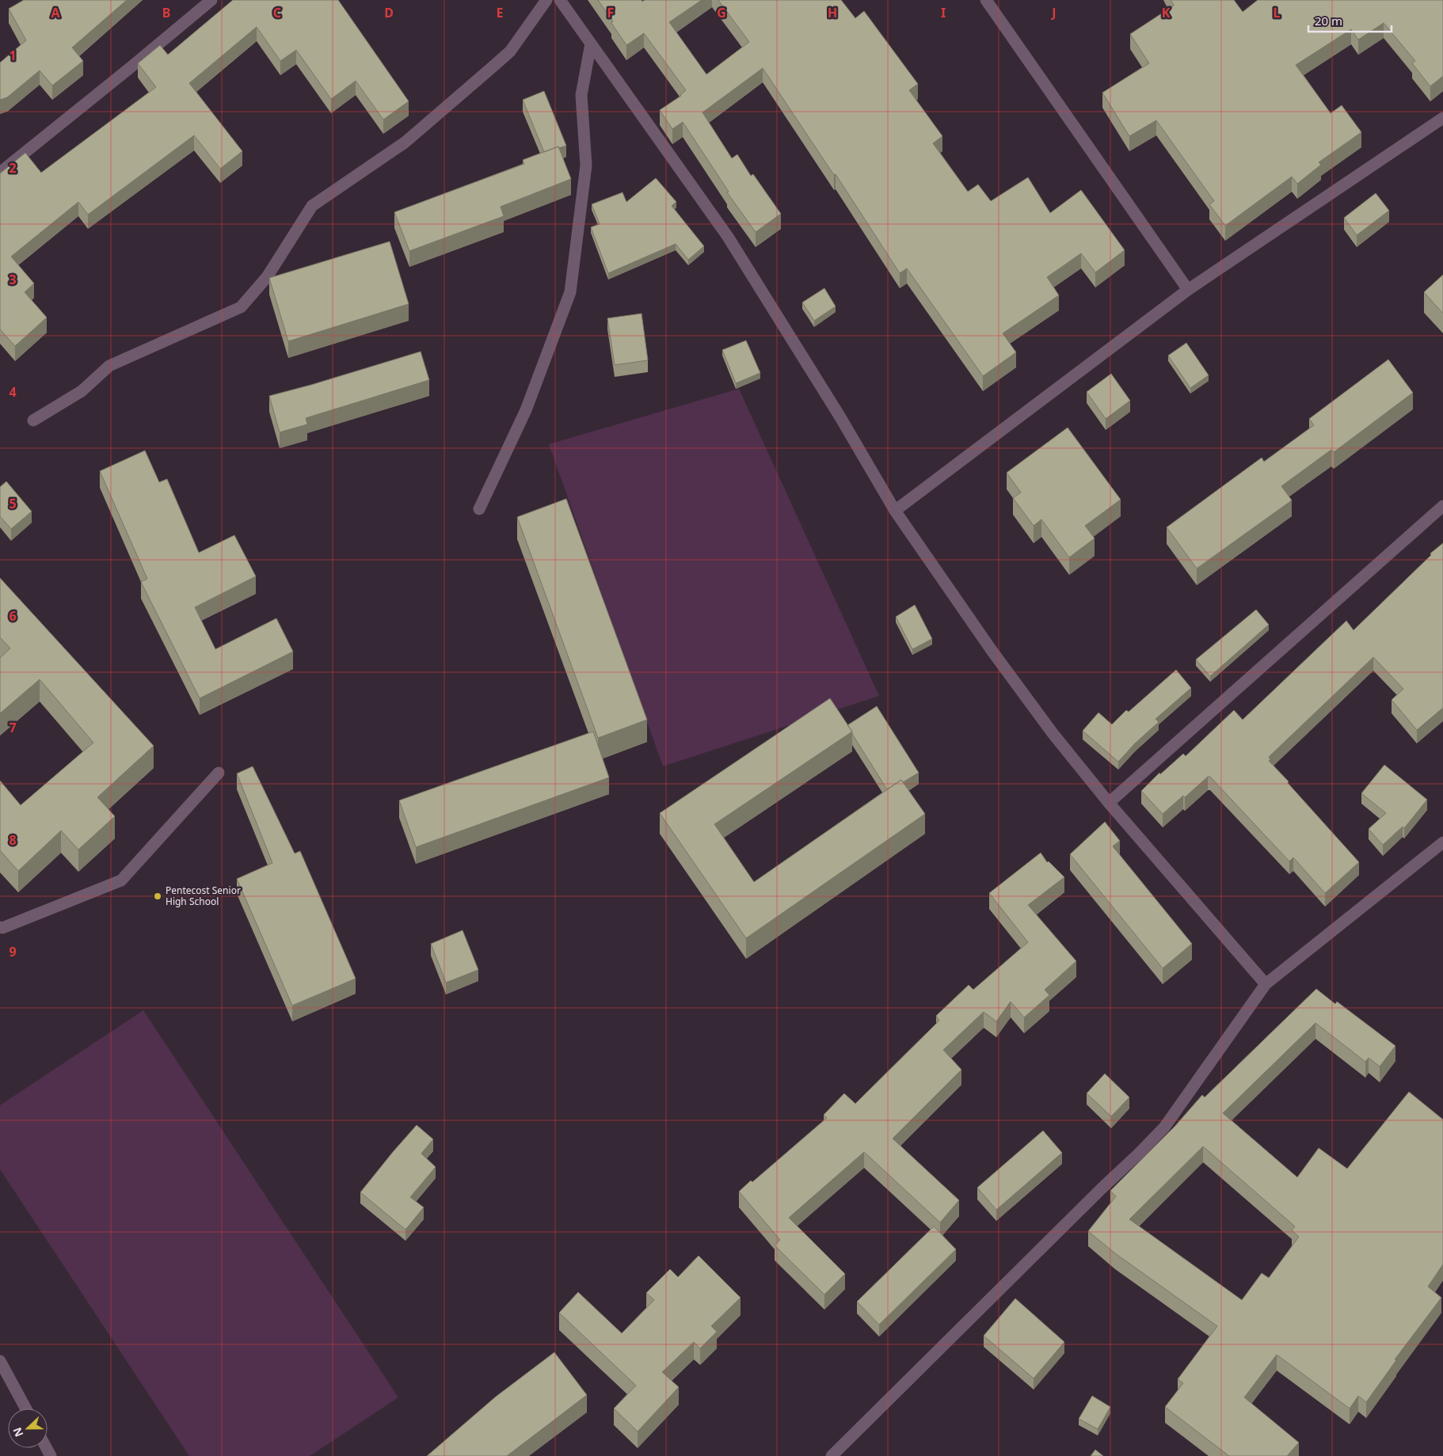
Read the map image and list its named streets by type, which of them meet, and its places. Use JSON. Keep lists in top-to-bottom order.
{
  "places": ["Pentecost Senior High School"],
  "scale_bar": "20 m",
  "north": "left",
  "grid": {
    "columns": [
      "A",
      "B",
      "C",
      "D",
      "E",
      "F",
      "G",
      "H",
      "I",
      "J",
      "K",
      "L"
    ],
    "rows": [
      "1",
      "2",
      "3",
      "4",
      "5",
      "6",
      "7",
      "8",
      "9"
    ]
  }
}
